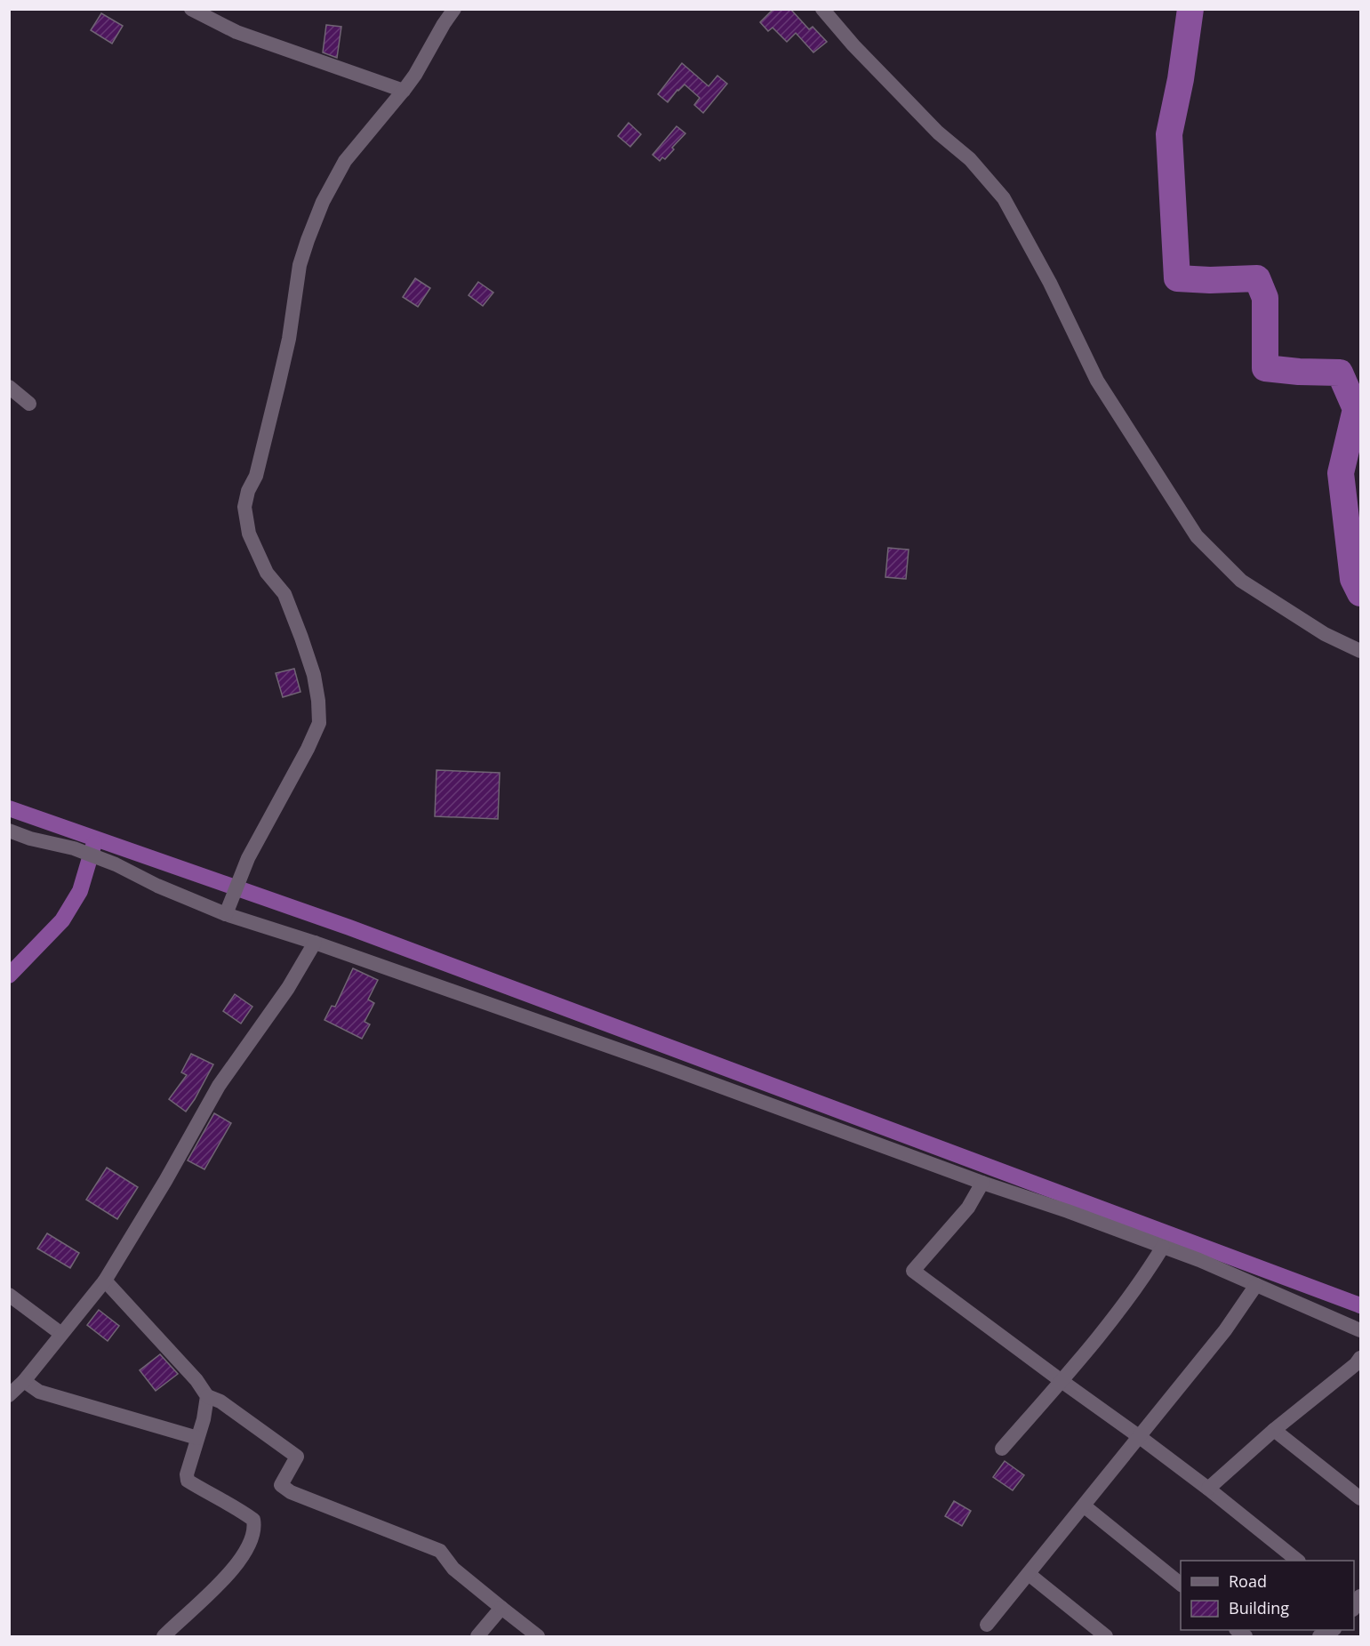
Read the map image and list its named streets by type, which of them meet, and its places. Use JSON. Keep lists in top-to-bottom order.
{
  "legend": ["Road", "Building"]
}
